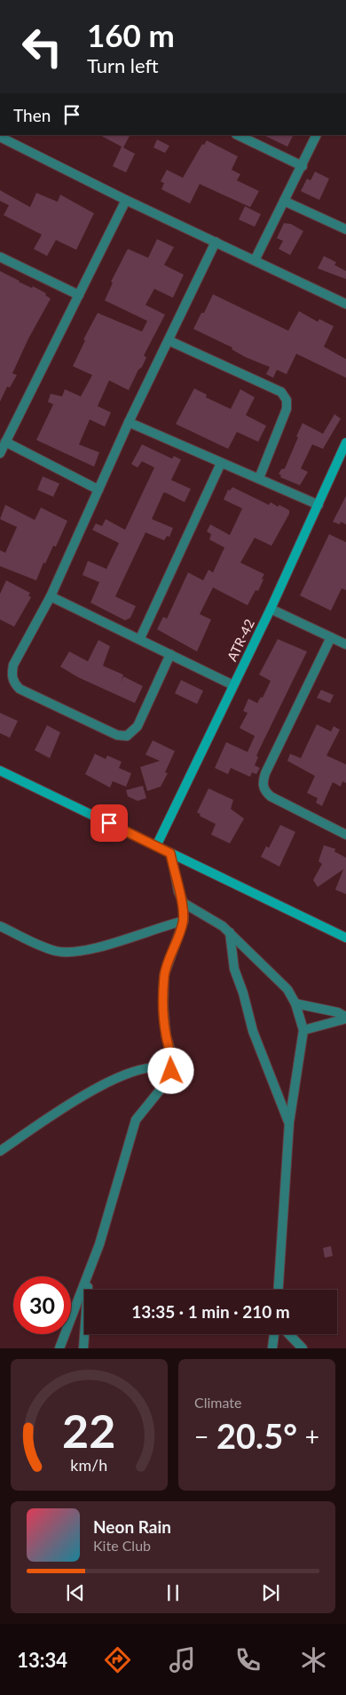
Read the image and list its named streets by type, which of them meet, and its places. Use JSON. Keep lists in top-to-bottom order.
{
  "streets": {
    "street": ["ATR-42"]
  },
  "page": {
    "turn": ["160 m", "Turn left"],
    "then": "Then",
    "limit": "30",
    "trip": "13:35 · 1 min · 210 m",
    "tile": "Climate",
    "heat": ["−", "20.5°", "+"],
    "song": ["Neon Rain", "Kite Club"],
    "tabs": "13:34",
    "gauge": ["22", "km/h"]
  }
}
